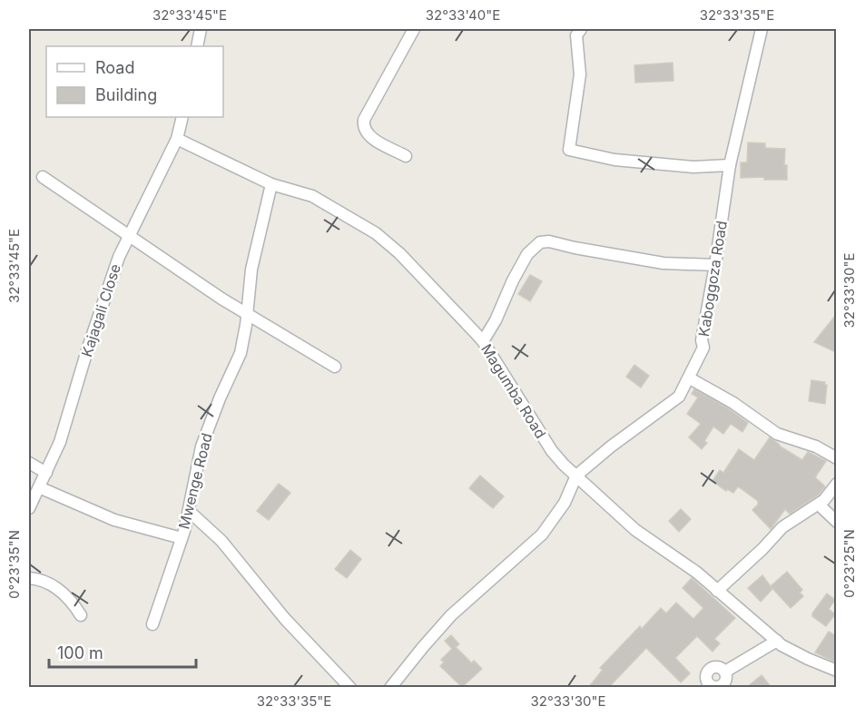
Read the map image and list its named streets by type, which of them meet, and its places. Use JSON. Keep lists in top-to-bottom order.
{
  "streets": {
    "street": [
      "Kaboggoza Road",
      "Kajagali Close",
      "Magumba Road",
      "Mwenge Road"
    ]
  },
  "crossings": [
    ["Kaboggoza Road", "Magumba Road"],
    ["Kajagali Close", "Magumba Road"],
    ["Kajagali Close", "Mwenge Road"],
    ["Magumba Road", "Mwenge Road"]
  ],
  "legend": ["Road", "Building"],
  "scale_bar": "100 m",
  "coordinates": [
    "32°33'45\"E",
    "32°33'40\"E",
    "32°33'35\"E",
    "32°33'30\"E",
    "0°23'25\"N",
    "0°23'35\"N"
  ]
}
